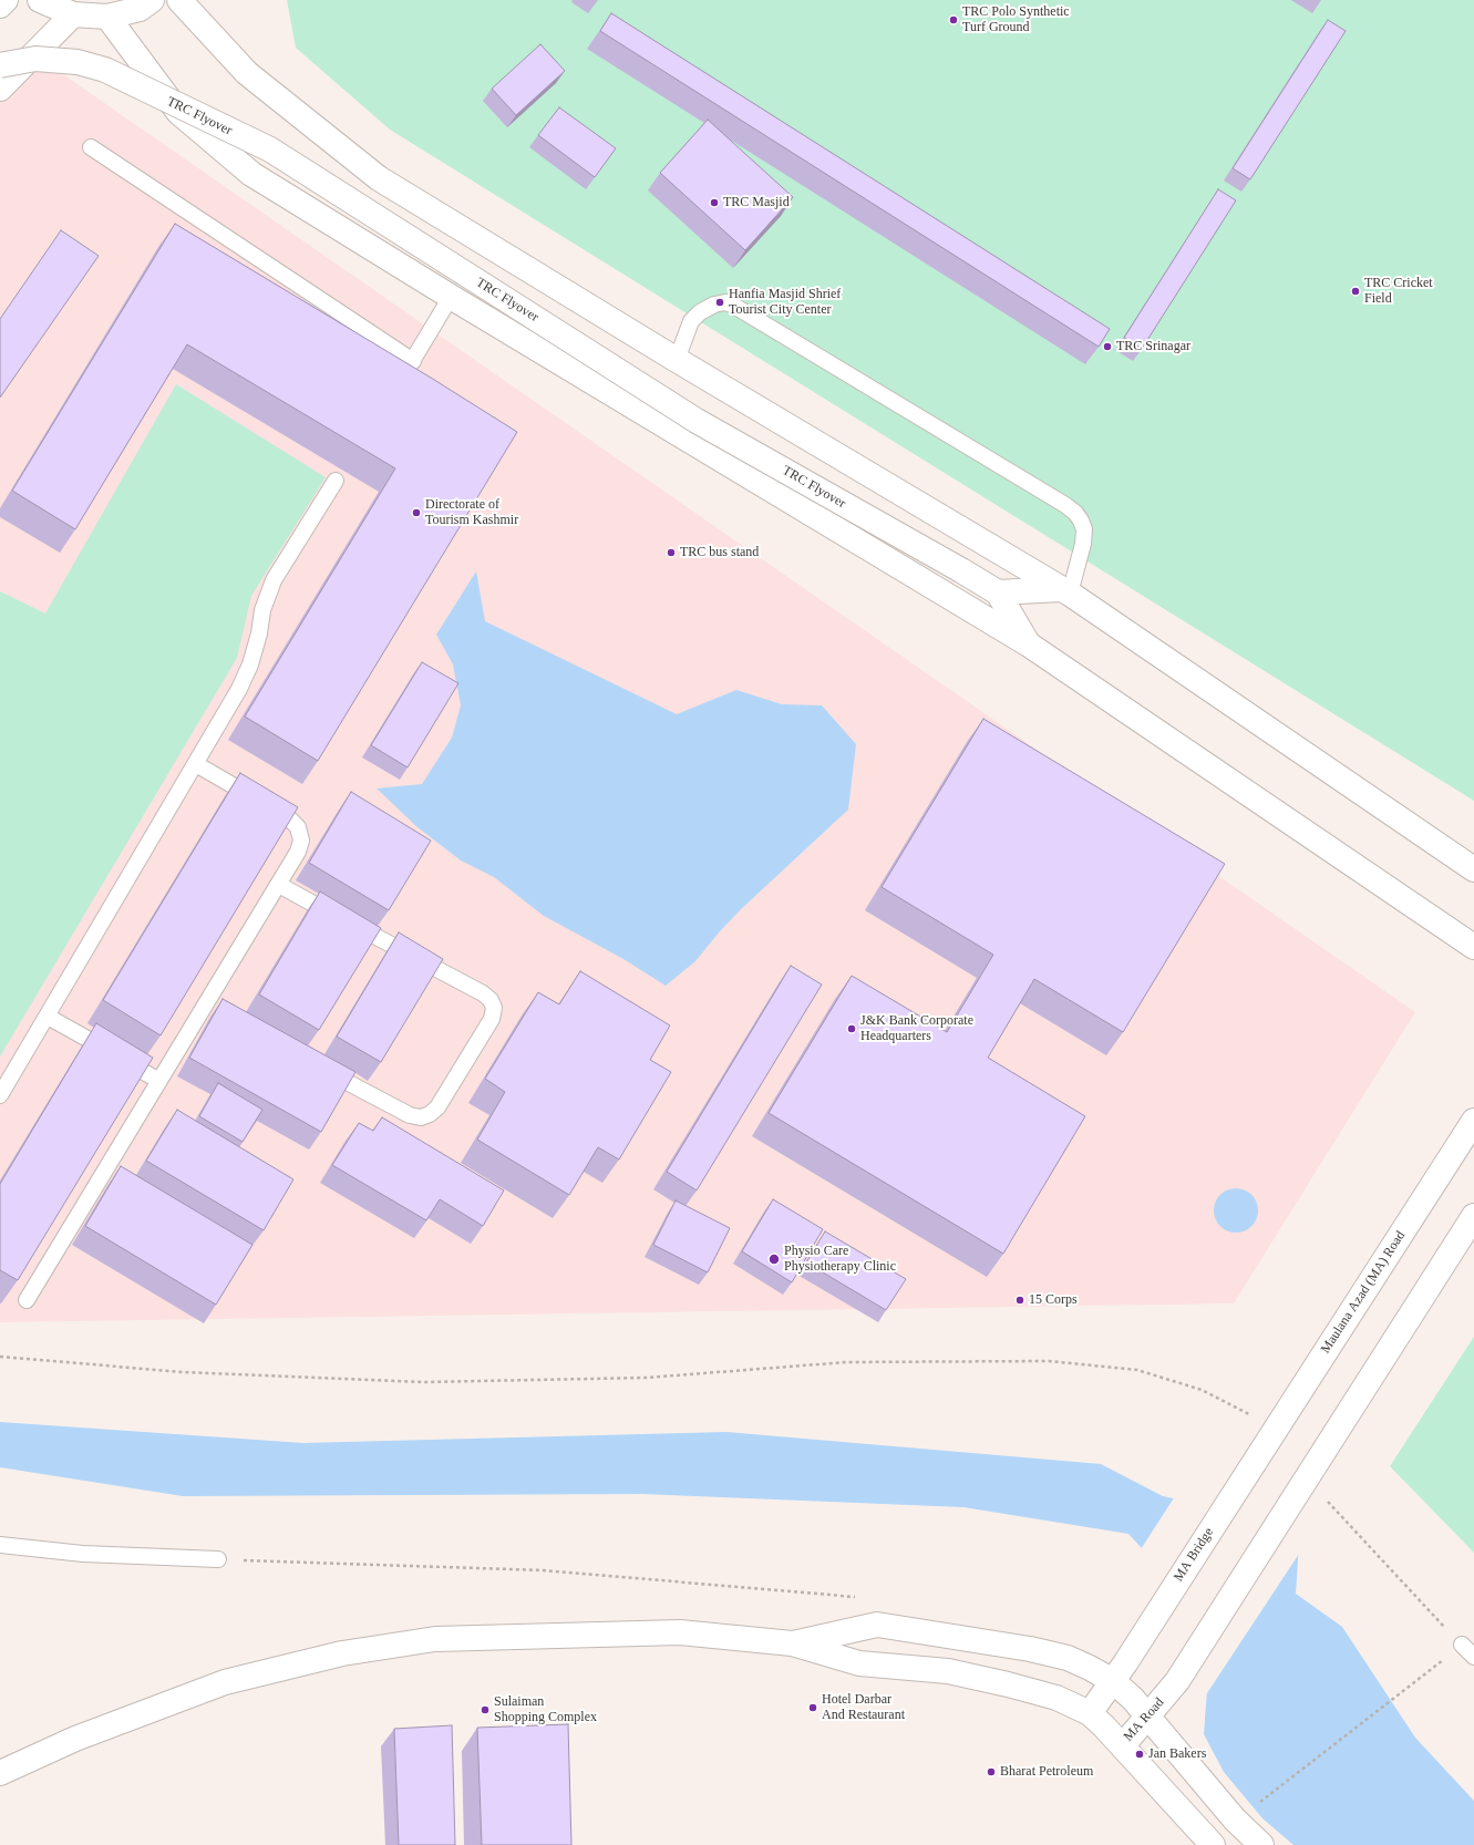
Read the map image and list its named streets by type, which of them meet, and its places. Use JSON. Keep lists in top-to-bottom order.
{
  "streets": {
    "main road": [
      "TRC Flyover",
      "Maulana Azad (MA) Road",
      "MA Bridge",
      "MA Road"
    ]
  },
  "crossings": [
    ["Maulana Azad (MA) Road", "MA Bridge"]
  ],
  "places": [
    "TRC Polo Synthetic Turf Ground",
    "TRC Masjid",
    "TRC Cricket Field",
    "Hanfia Masjid Shrief Tourist City Center",
    "TRC Srinagar",
    "Directorate of Tourism Kashmir",
    "TRC bus stand",
    "J&K Bank Corporate Headquarters",
    "Physio Care Physiotherapy Clinic",
    "15 Corps",
    "Hotel Darbar And Restaurant",
    "Sulaiman Shopping Complex",
    "Jan Bakers",
    "Bharat Petroleum"
  ]
}
